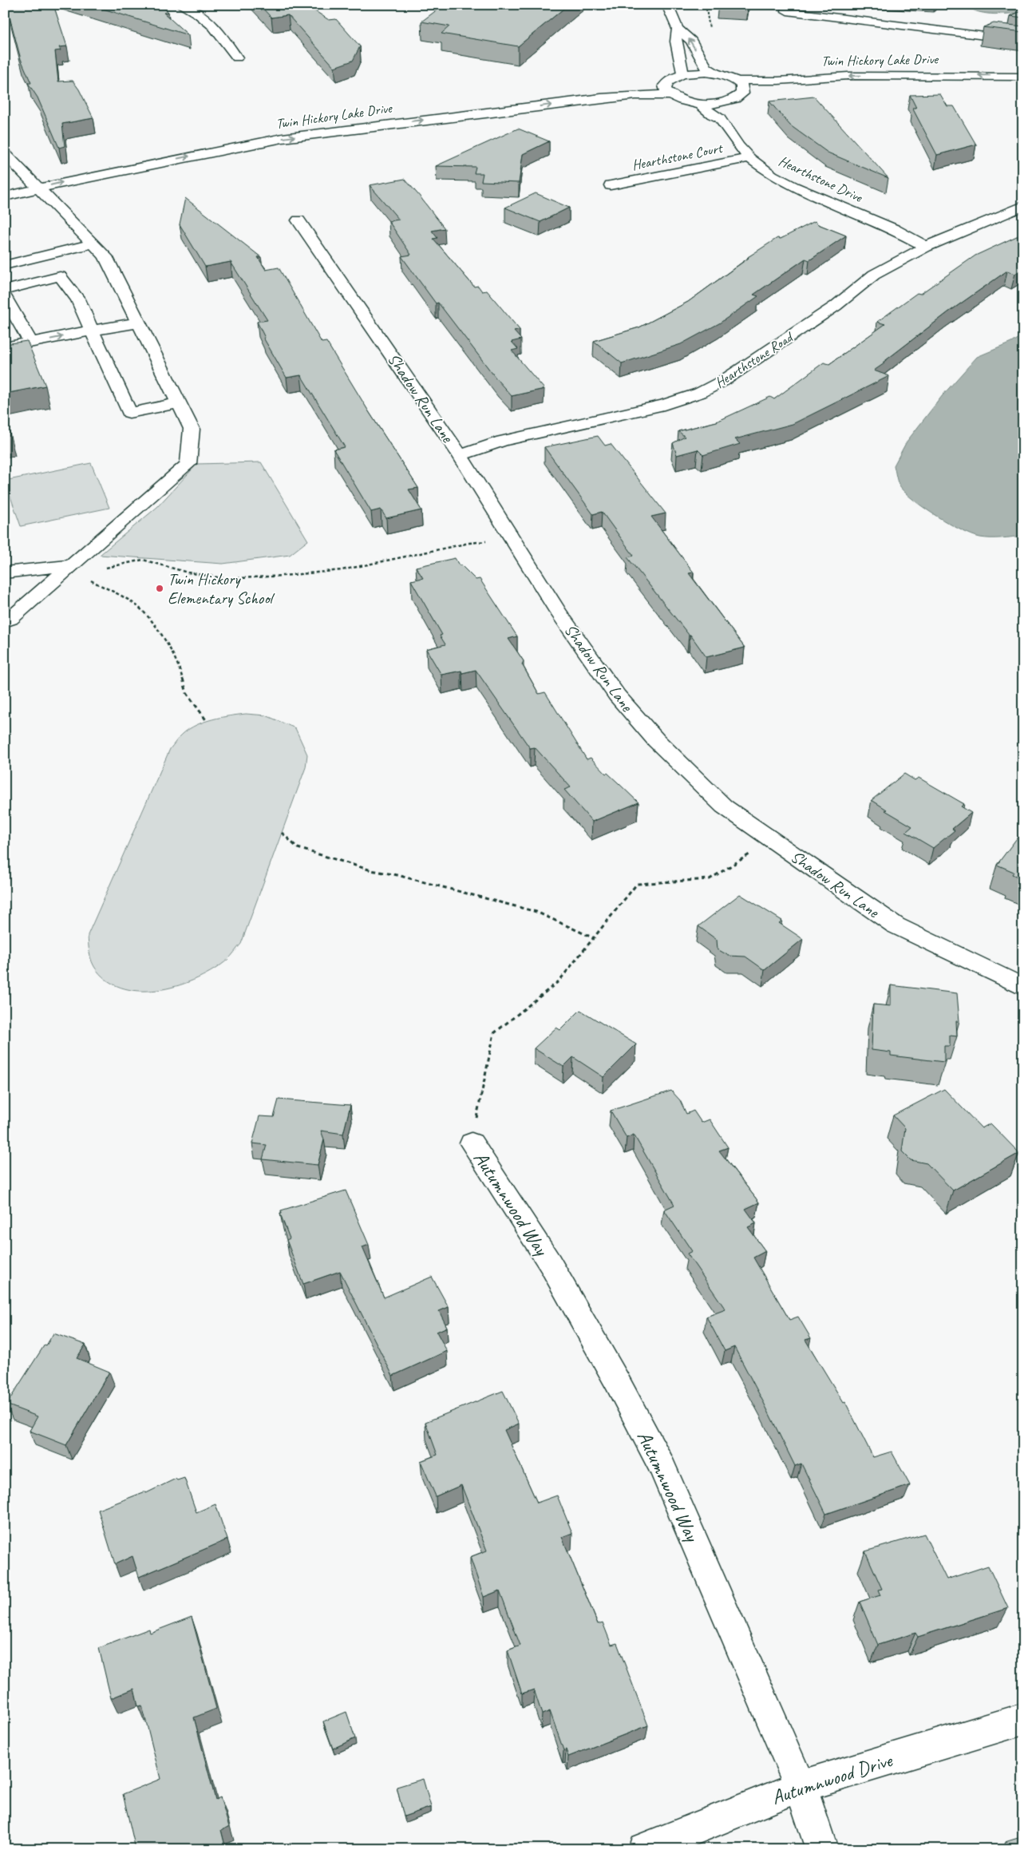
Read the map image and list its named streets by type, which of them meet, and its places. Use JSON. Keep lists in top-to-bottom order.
{
  "streets": {
    "street": [
      "Twin Hickory Lake Drive",
      "Hearthstone Court",
      "Hearthstone Drive",
      "Hearthstone Road",
      "Shadow Run Lane",
      "Autumnwood Way",
      "Autumnwood Drive"
    ]
  },
  "crossings": [
    ["Hearthstone Court", "Hearthstone Drive"],
    ["Hearthstone Drive", "Hearthstone Road"],
    ["Hearthstone Road", "Shadow Run Lane"],
    ["Autumnwood Way", "Autumnwood Drive"]
  ],
  "places": ["Twin Hickory Elementary School"]
}
